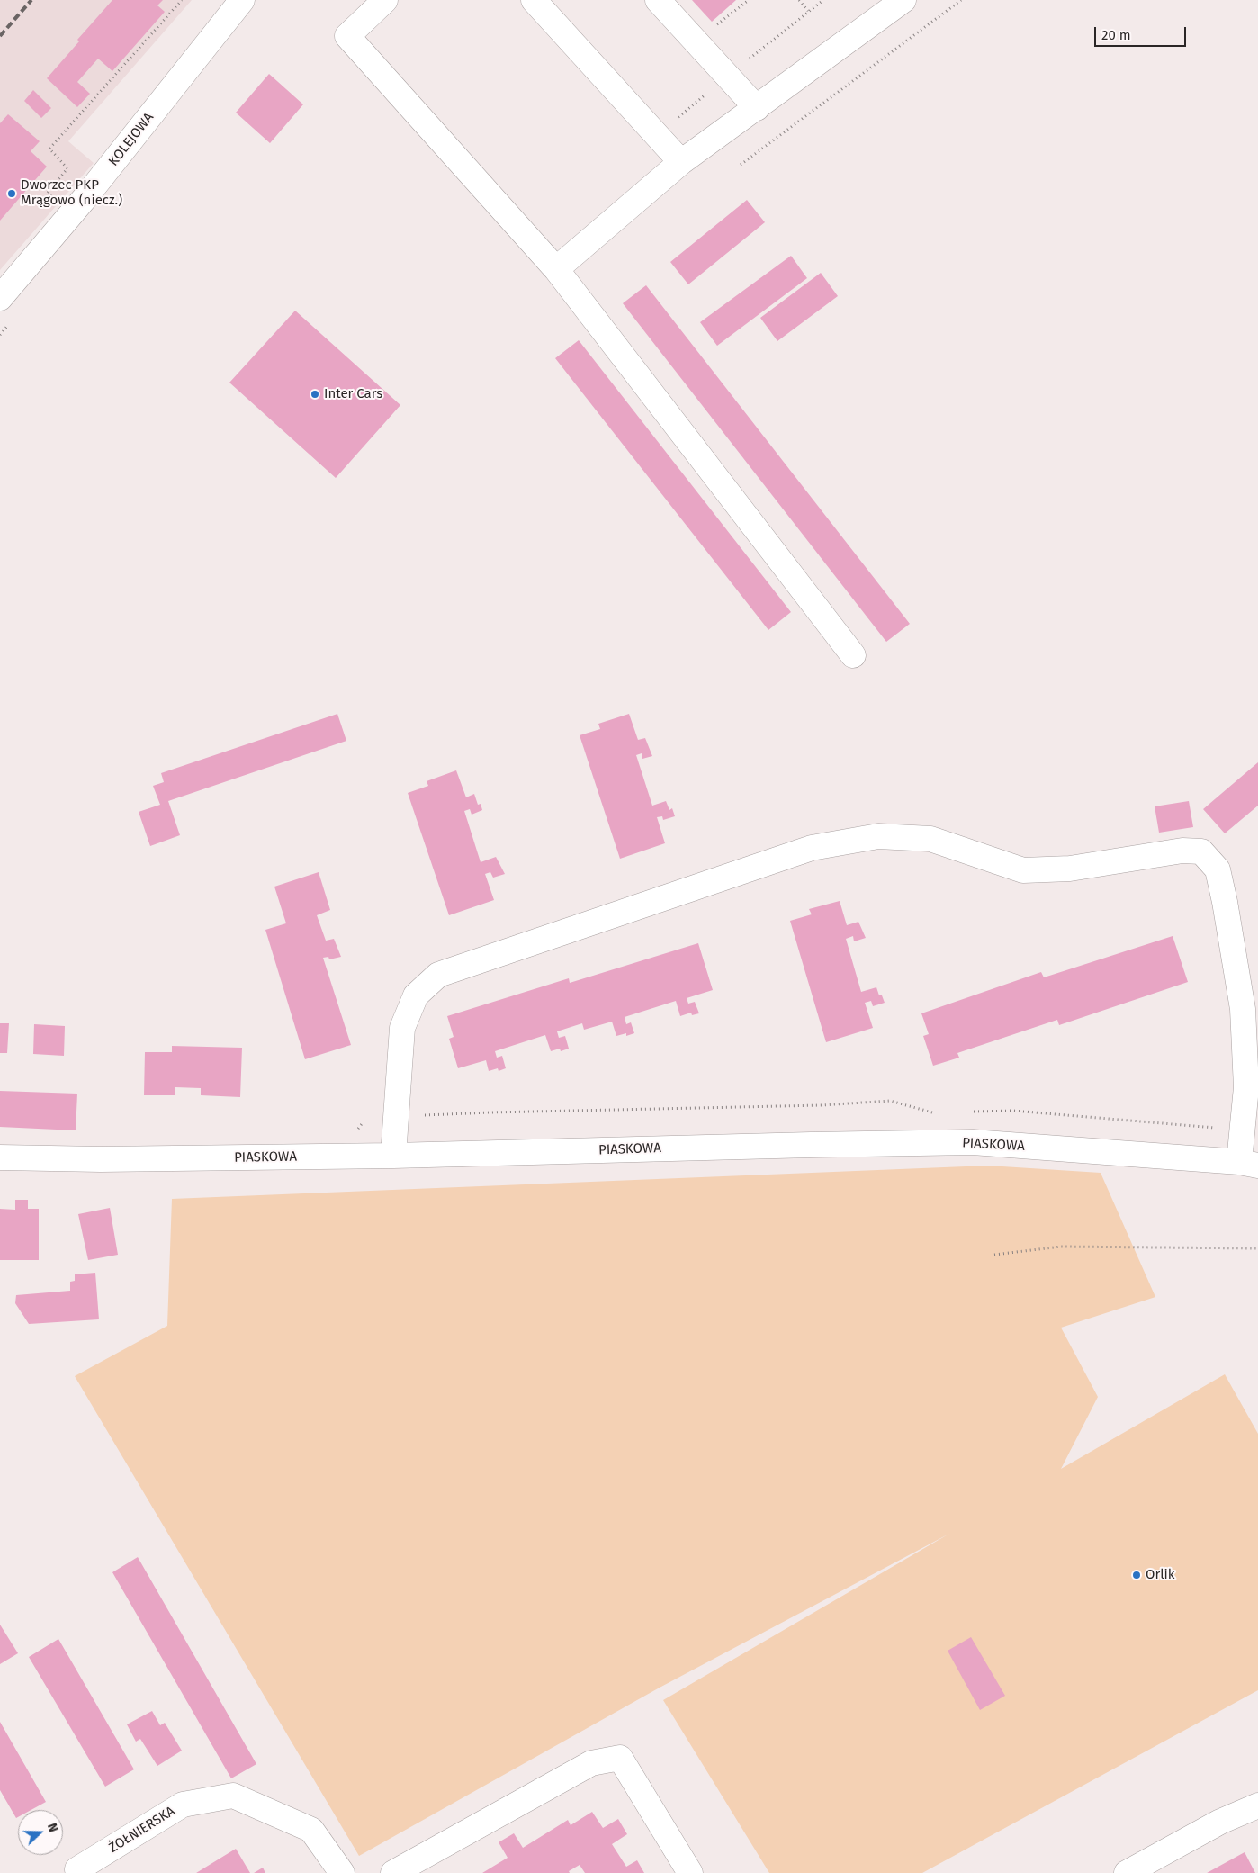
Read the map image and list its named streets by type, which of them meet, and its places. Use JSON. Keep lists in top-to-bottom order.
{
  "streets": {
    "street": ["KOLEJOWA", "PIASKOWA", "ŻOŁNIERSKA"]
  },
  "places": ["Dworzec PKP Mrągowo (niecz.)", "Inter Cars", "Orlik"],
  "scale_bar": "20 m",
  "north": "right"
}
